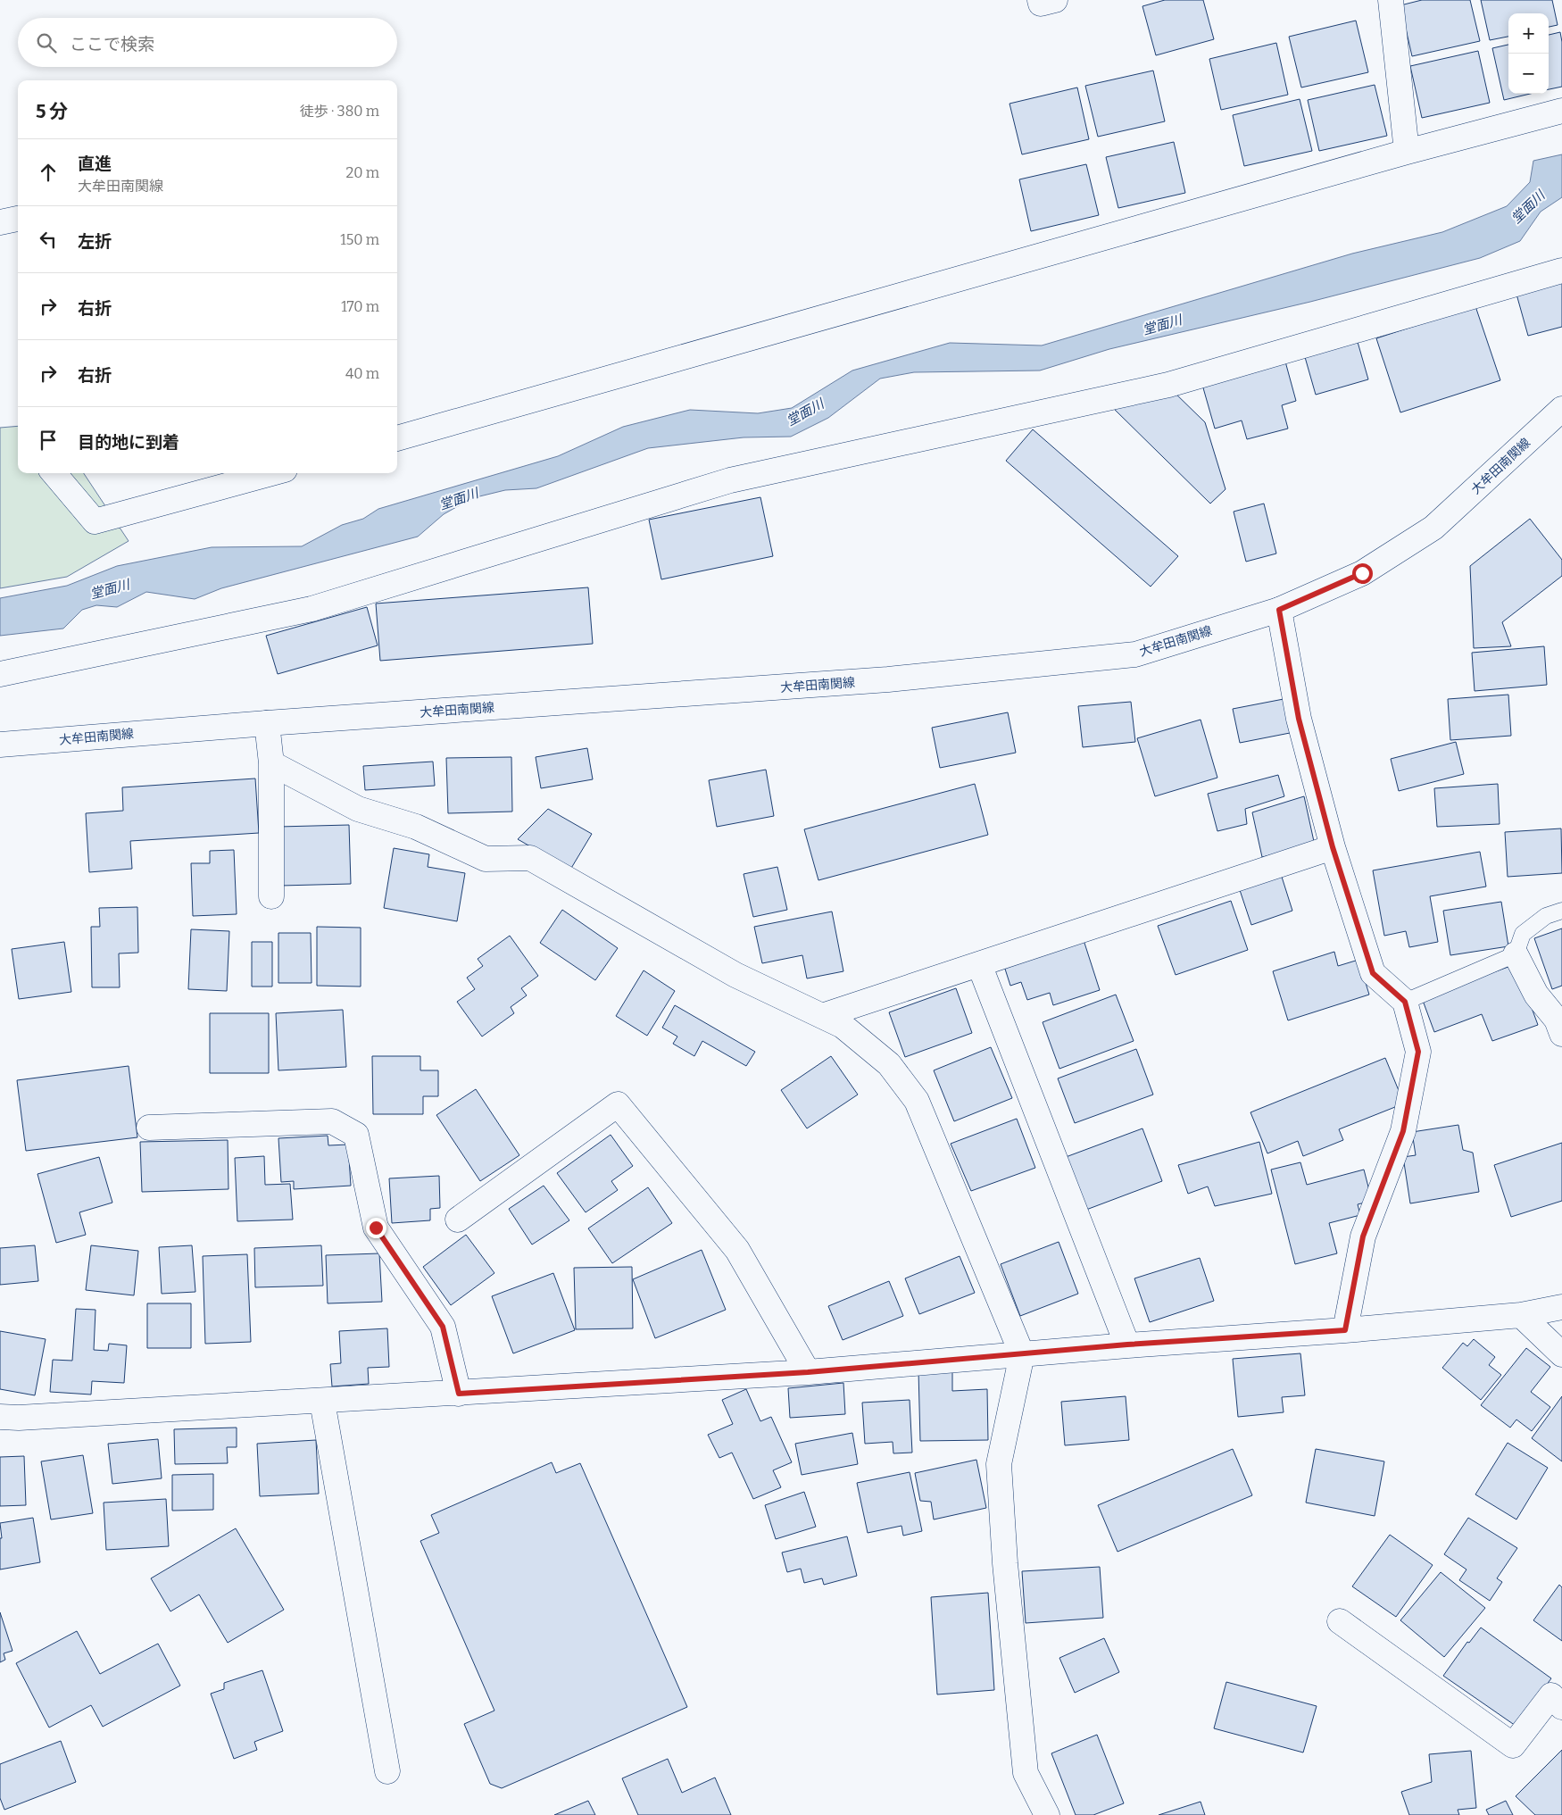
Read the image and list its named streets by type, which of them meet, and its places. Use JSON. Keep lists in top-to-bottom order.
{
  "streets": {
    "street": ["大牟田南関線"]
  },
  "water": ["堂面川"],
  "page": {
    "map_buttons": ["+", "−"],
    "search": "ここで検索",
    "heading": ["5 分", "徒歩 · 380 m"],
    "list": [
      ["直進", "大牟田南関線", "20 m"],
      ["左折", "150 m"],
      ["右折", "170 m"],
      ["右折", "40 m"],
      "目的地に到着"
    ]
  }
}
